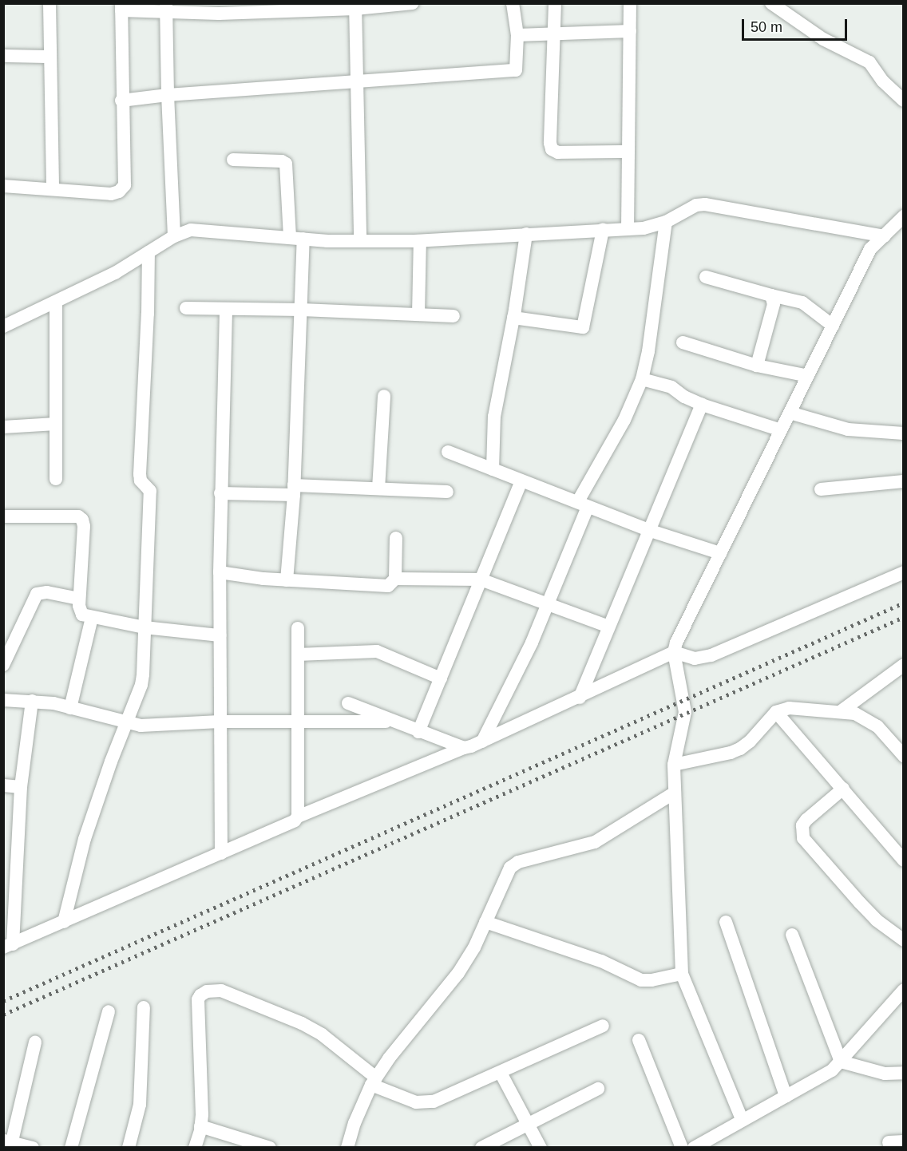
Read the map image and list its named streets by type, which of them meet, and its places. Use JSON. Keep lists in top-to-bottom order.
{
  "scale_bar": "50 m"
}
